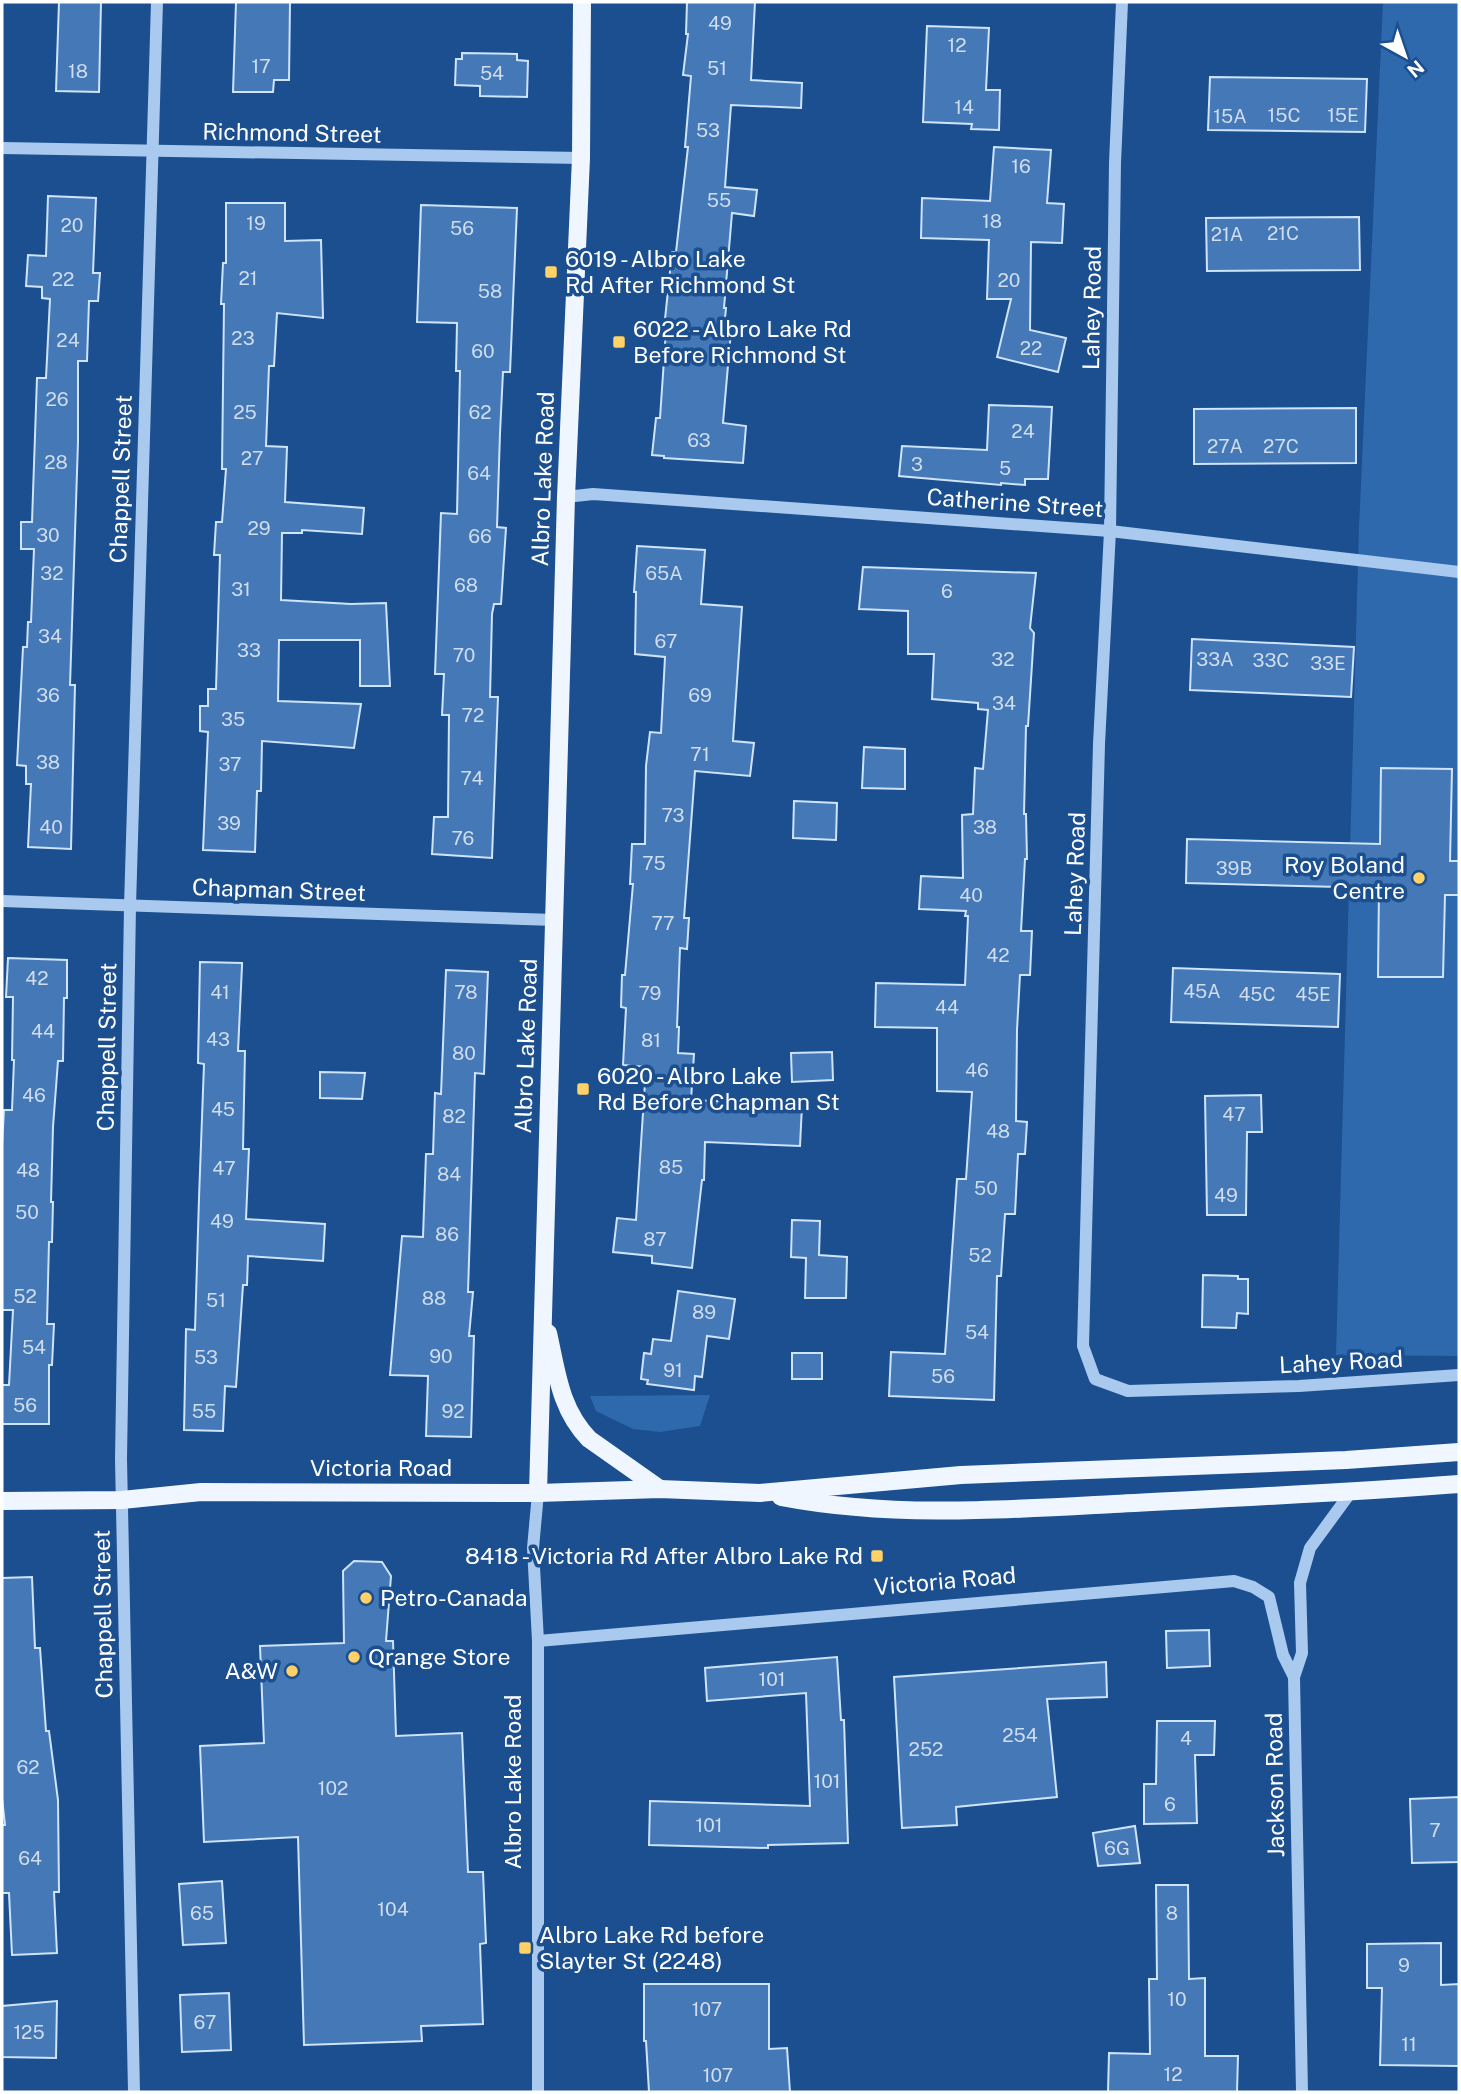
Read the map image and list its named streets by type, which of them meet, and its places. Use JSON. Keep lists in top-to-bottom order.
{
  "streets": {
    "main road": ["Albro Lake Road", "Victoria Road"],
    "street": [
      "Richmond Street",
      "Lahey Road",
      "Chappell Street",
      "Catherine Street",
      "Chapman Street",
      "Jackson Road"
    ]
  },
  "crossings": [
    ["Richmond Street", "Chappell Street"],
    ["Richmond Street", "Albro Lake Road"],
    ["Lahey Road", "Catherine Street"],
    ["Chappell Street", "Chapman Street"],
    ["Chappell Street", "Victoria Road"],
    ["Albro Lake Road", "Catherine Street"],
    ["Albro Lake Road", "Chapman Street"],
    ["Albro Lake Road", "Victoria Road"],
    ["Victoria Road", "Jackson Road"]
  ],
  "places": {
    "transit": [
      "6019 - Albro Lake Rd After Richmond St",
      "6022 - Albro Lake Rd Before Richmond St",
      "6020 - Albro Lake Rd Before Chapman St",
      "8418 - Victoria Rd After Albro Lake Rd",
      "Albro Lake Rd before Slayter St (2248)"
    ],
    "other": [
      "Roy Boland Centre",
      "Petro-Canada",
      "Qrange Store",
      "A&W"
    ]
  },
  "house_numbers": [
    "49",
    "12",
    "17",
    "51",
    "18",
    "54",
    "14",
    "15C",
    "15E",
    "15A",
    "53",
    "16",
    "55",
    "18",
    "19",
    "20",
    "56",
    "21C",
    "21A",
    "21",
    "22",
    "20",
    "58",
    "23",
    "24",
    "22",
    "60",
    "26",
    "25",
    "62",
    "24",
    "63",
    "27A",
    "27C",
    "27",
    "28",
    "3",
    "5",
    "64",
    "29",
    "30",
    "66",
    "32",
    "65A",
    "68",
    "31",
    "6",
    "34",
    "67",
    "33",
    "70",
    "32",
    "33A",
    "33C",
    "33E",
    "36",
    "69",
    "34",
    "72",
    "35",
    "71",
    "38",
    "37",
    "74",
    "73",
    "39",
    "40",
    "38",
    "76",
    "75",
    "39B",
    "40",
    "77",
    "42",
    "42",
    "45A",
    "41",
    "78",
    "79",
    "45C",
    "45E",
    "44",
    "44",
    "43",
    "81",
    "80",
    "46",
    "46",
    "45",
    "47",
    "82",
    "48",
    "85",
    "47",
    "48",
    "84",
    "50",
    "49",
    "50",
    "49",
    "86",
    "87",
    "52",
    "52",
    "88",
    "51",
    "89",
    "54",
    "54",
    "90",
    "53",
    "91",
    "56",
    "56",
    "55",
    "92",
    "101",
    "254",
    "4",
    "252",
    "62",
    "101",
    "102",
    "6",
    "101",
    "7",
    "6G",
    "64",
    "104",
    "65",
    "8",
    "9",
    "10",
    "107",
    "67",
    "125",
    "11",
    "12",
    "107"
  ],
  "north": "bottom right"
}
